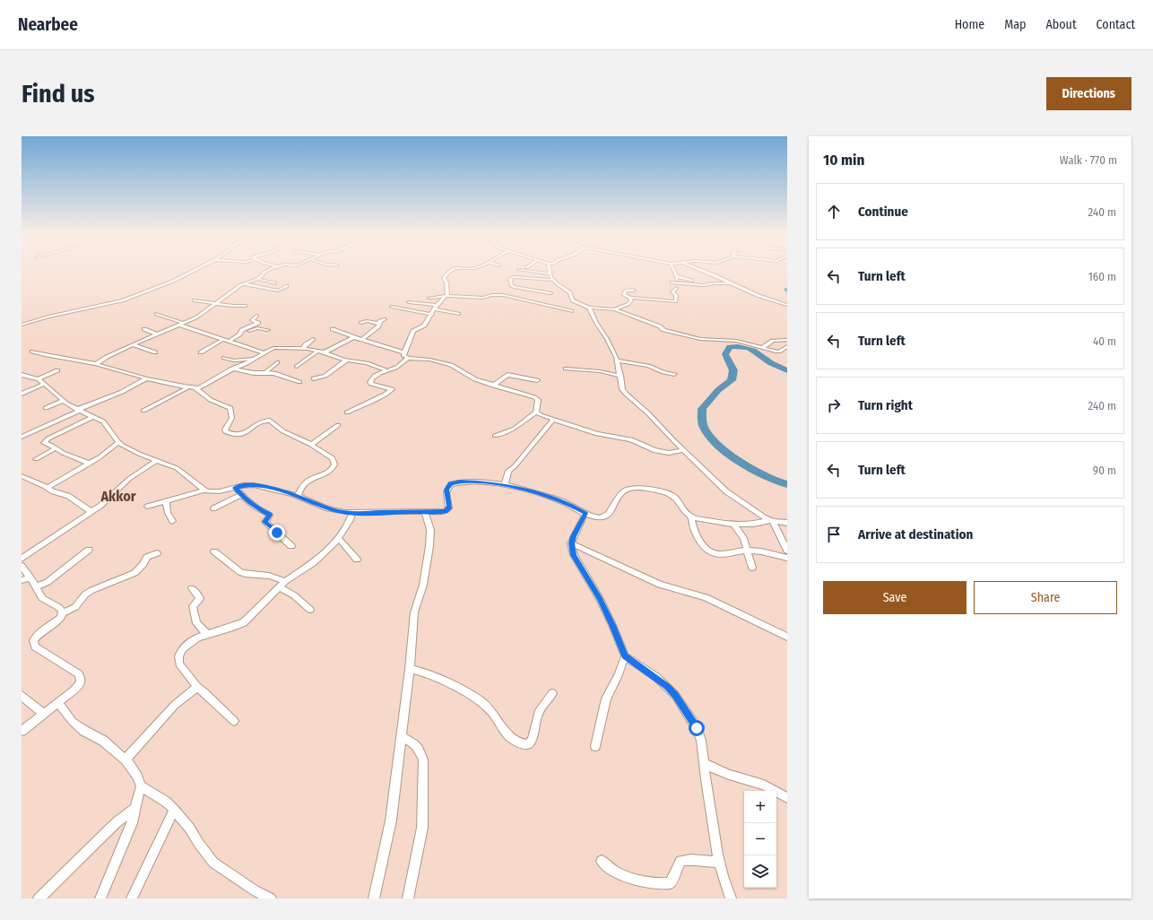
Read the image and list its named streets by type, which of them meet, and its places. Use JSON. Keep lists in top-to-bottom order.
{
  "districts": ["Akkor"],
  "page": {
    "header": "Nearbee",
    "nav": [
      "Home",
      "Map",
      "About",
      "Contact"
    ],
    "buttons": [
      "Directions",
      ["Save", "Share"]
    ],
    "title": "Find us",
    "heading": ["10 min", "Walk · 770 m"],
    "list": [
      ["Continue", "240 m"],
      ["Turn left", "160 m"],
      ["Turn left", "40 m"],
      ["Turn right", "240 m"],
      ["Turn left", "90 m"],
      "Arrive at destination"
    ],
    "map_buttons": ["+", "−"]
  }
}
